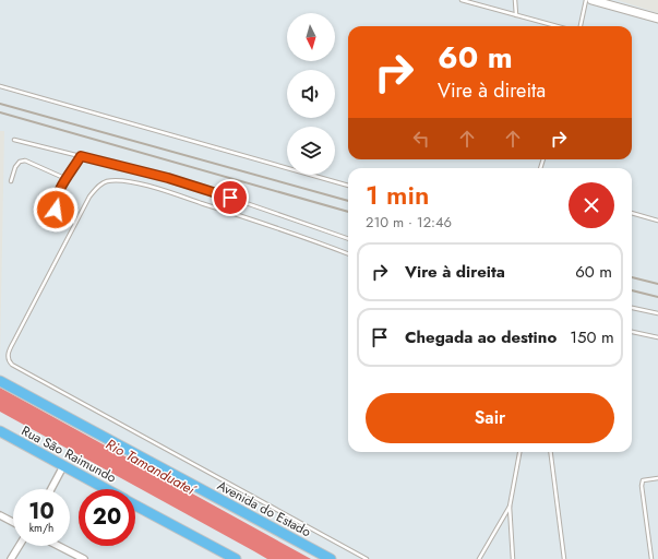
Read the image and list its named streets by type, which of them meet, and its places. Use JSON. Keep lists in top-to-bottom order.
{
  "streets": {
    "highway": ["Rua São Raimundo", "Avenida do Estado"]
  },
  "water": ["Rio Tamanduateí"],
  "north": "bottom",
  "page": {
    "turn": ["60 m", "Vire à direita"],
    "heading": ["1 min", "210 m · 12:46"],
    "list": [
      {
        "name": "Vire à direita",
        "value": "60 m"
      },
      {
        "name": "Chegada ao destino",
        "value": "150 m"
      }
    ],
    "buttons": "Sair",
    "speed": "10 km/h",
    "limit": "20"
  }
}
